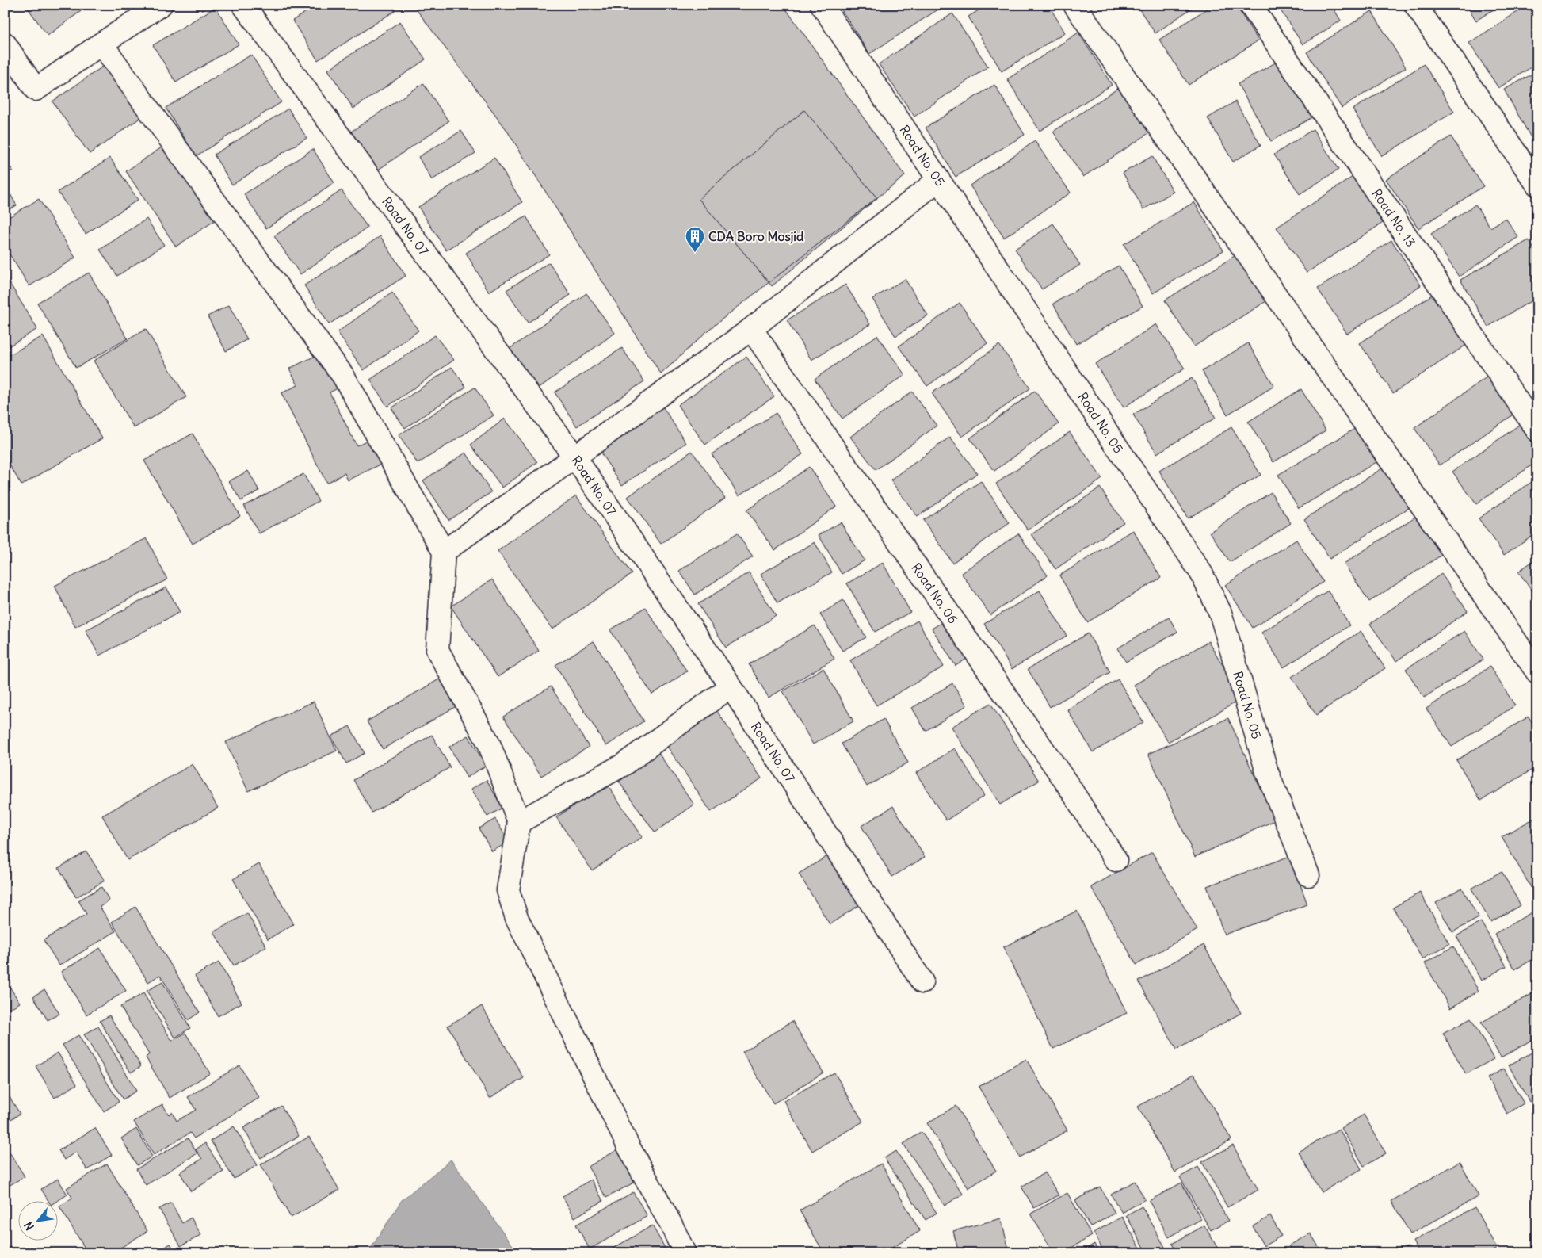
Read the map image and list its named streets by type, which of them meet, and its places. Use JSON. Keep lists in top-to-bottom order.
{
  "streets": {
    "street": [
      "Road No. 05",
      "Road No. 13",
      "Road No. 07",
      "Road No. 06"
    ]
  },
  "places": {
    "building": ["CDA Boro Mosjid"]
  },
  "north": "bottom left"
}
